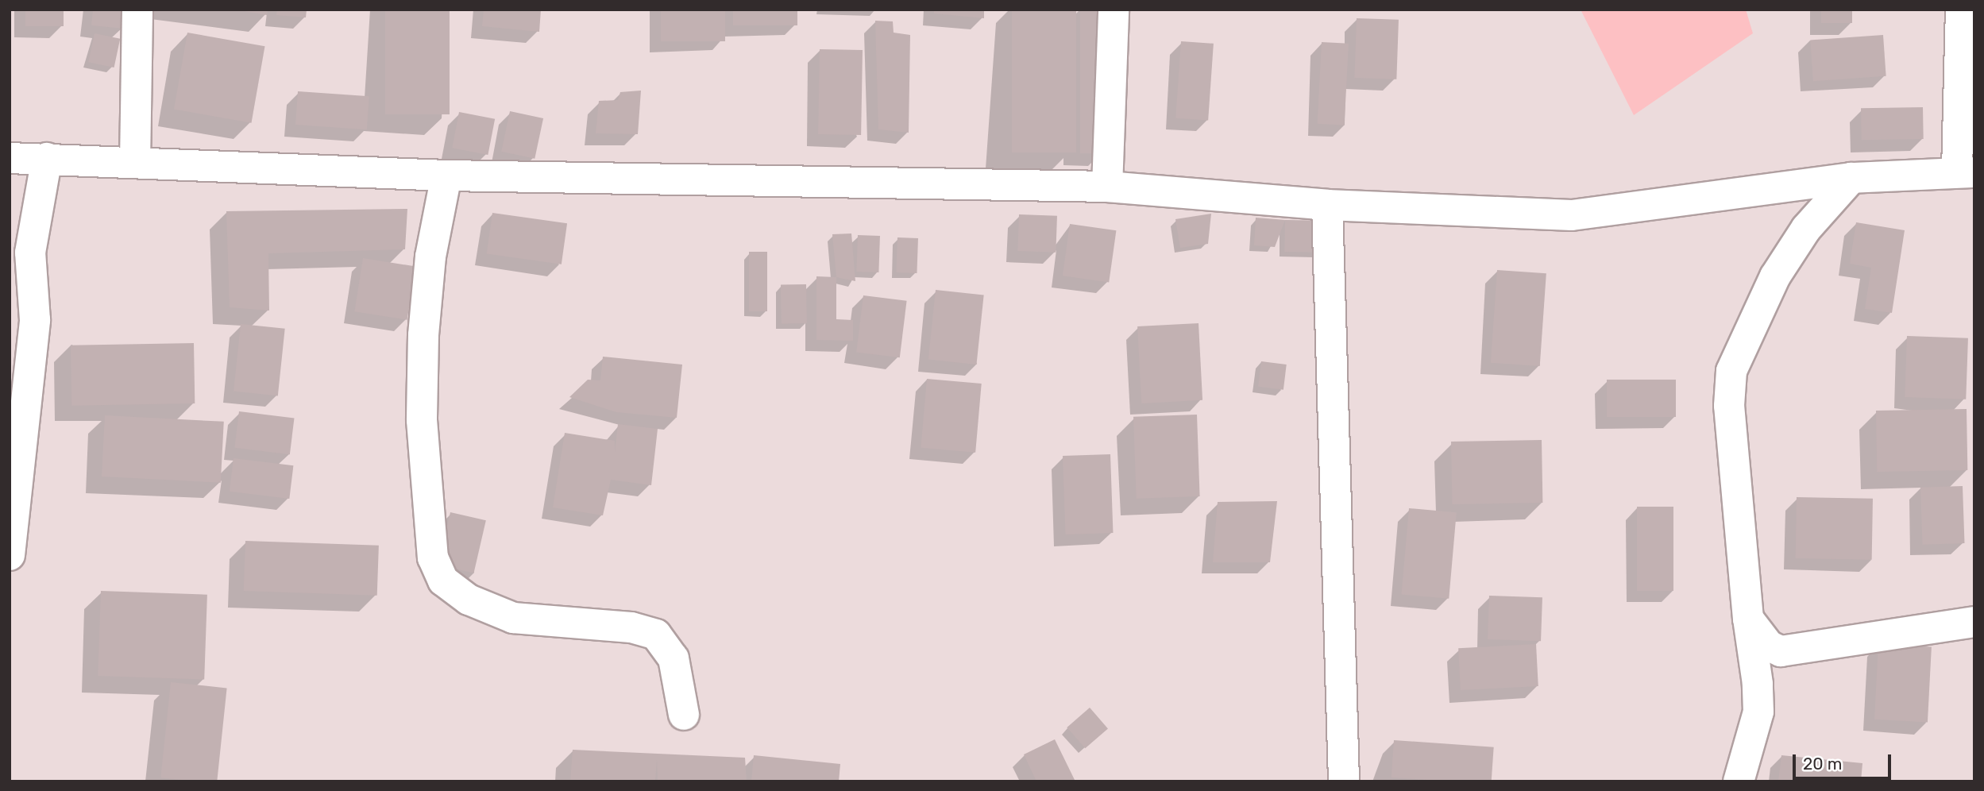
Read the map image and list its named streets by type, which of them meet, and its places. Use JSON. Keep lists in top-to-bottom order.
{
  "scale_bar": "20 m"
}
